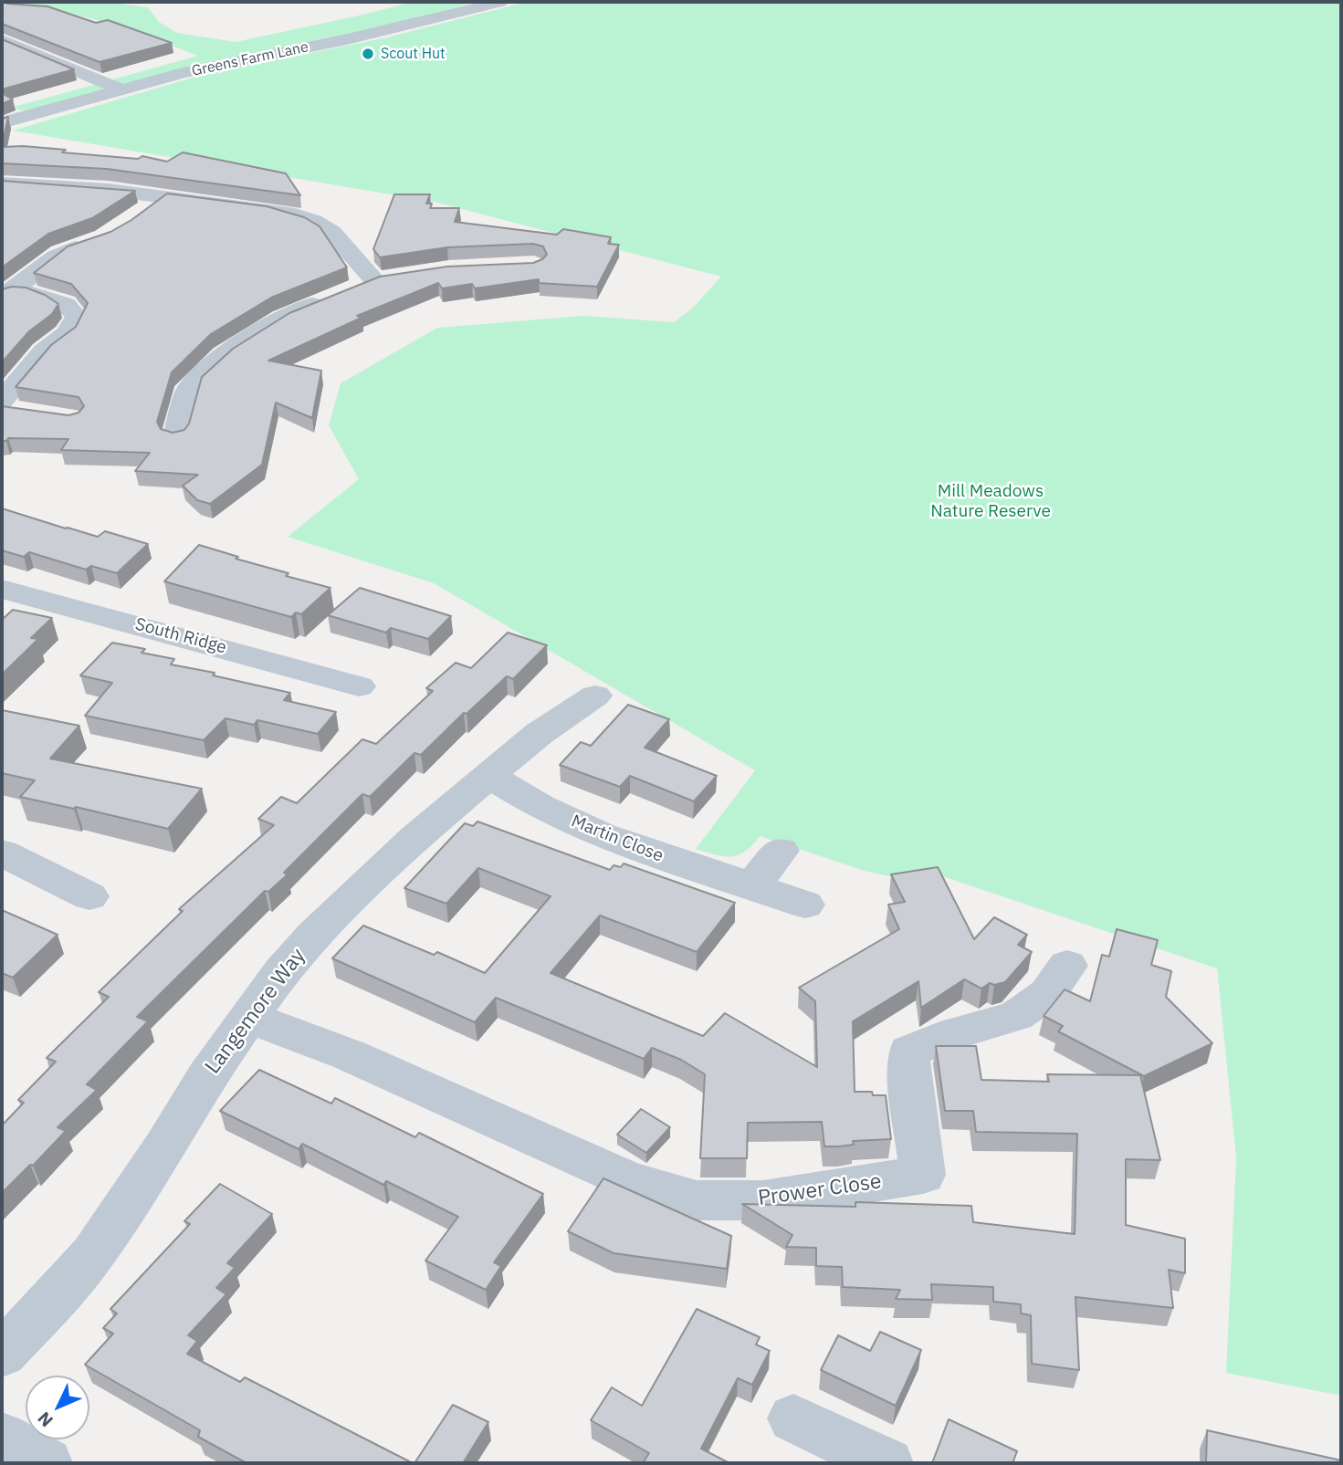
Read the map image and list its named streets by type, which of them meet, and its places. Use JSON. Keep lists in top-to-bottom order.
{
  "streets": {
    "street": [
      "Greens Farm Lane",
      "South Ridge",
      "Martin Close",
      "Langemore Way",
      "Prower Close"
    ]
  },
  "crossings": [
    ["Martin Close", "Langemore Way"],
    ["Langemore Way", "Prower Close"]
  ],
  "parks": ["Mill Meadows Nature Reserve"],
  "places": ["Scout Hut"],
  "north": "bottom left"
}
